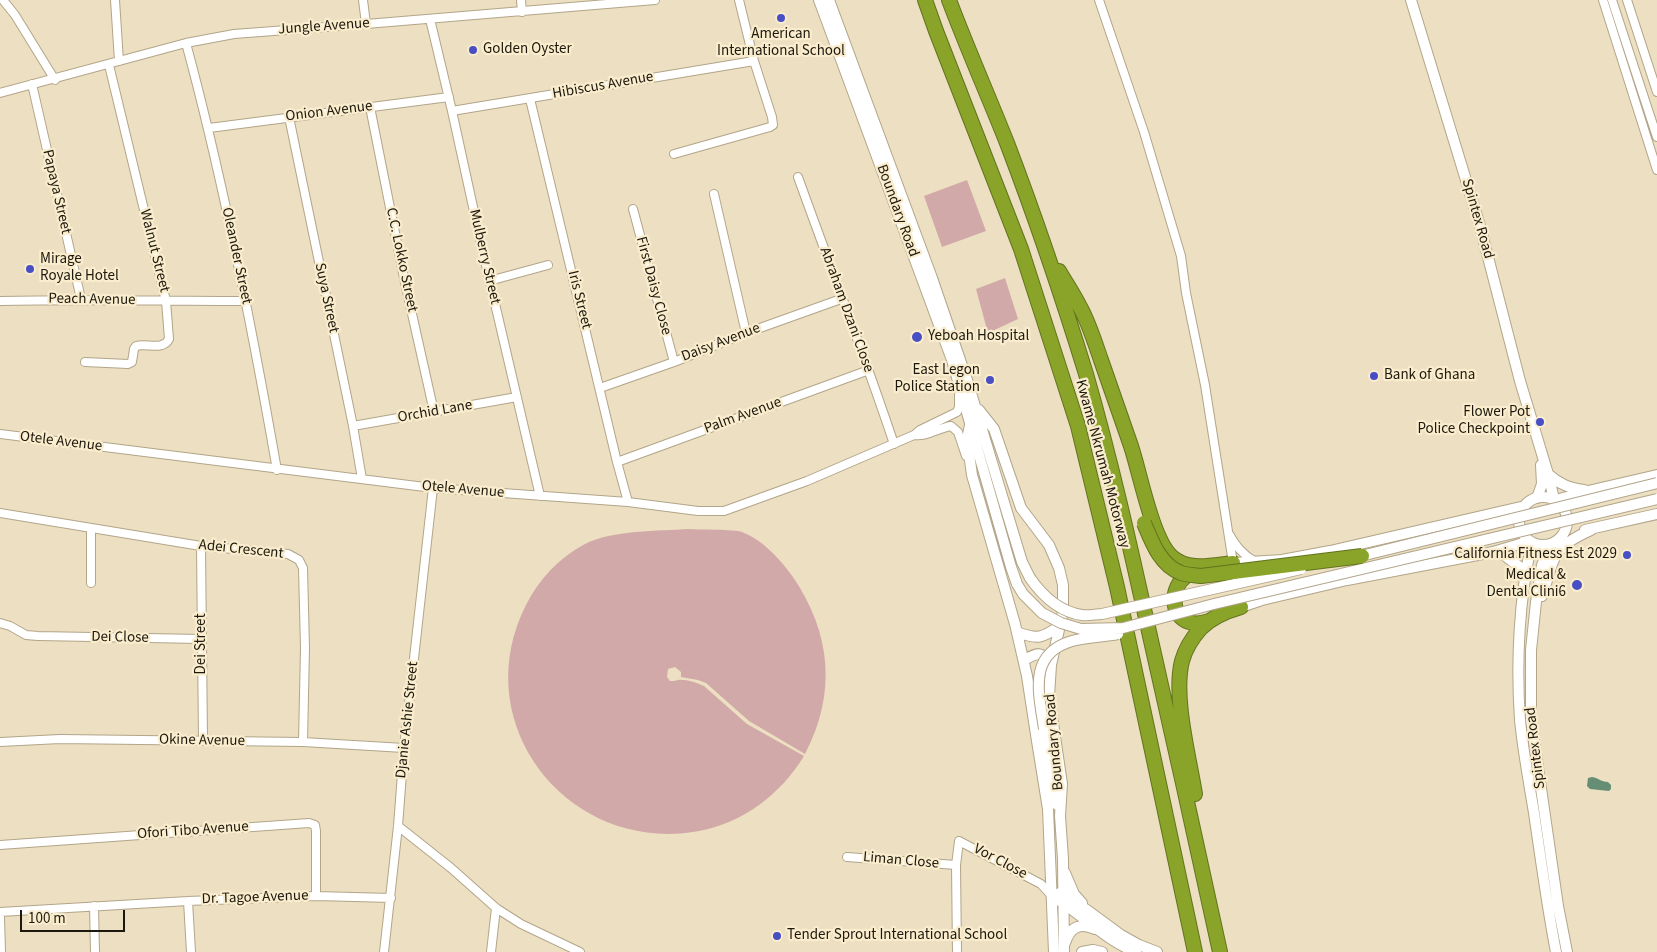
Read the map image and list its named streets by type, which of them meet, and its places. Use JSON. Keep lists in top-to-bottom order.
{
  "streets": {
    "highway": ["Kwame Nkrumah Motorway"],
    "main road": ["Boundary Road", "Spintex Road"],
    "street": [
      "Jungle Avenue",
      "Hibiscus Avenue",
      "Onion Avenue",
      "Papaya Street",
      "Walnut Street",
      "Oleander Street",
      "Mulberry Street",
      "C.C. Lokko Street",
      "First Daisy Close",
      "Suya Street",
      "Peach Avenue",
      "Iris Street",
      "Abraham Dzani Close",
      "Daisy Avenue",
      "Orchid Lane",
      "Palm Avenue",
      "Otele Avenue",
      "Adei Crescent",
      "Dei Close",
      "Dei Street",
      "Djanie Ashie Street",
      "Okine Avenue",
      "Ofori Tibo Avenue",
      "Liman Close",
      "Vor Close",
      "Dr. Tagoe Avenue"
    ]
  },
  "crossings": [
    ["Jungle Avenue", "Papaya Street"],
    ["Jungle Avenue", "Walnut Street"],
    ["Jungle Avenue", "Oleander Street"],
    ["Jungle Avenue", "Mulberry Street"],
    ["Hibiscus Avenue", "Mulberry Street"],
    ["Hibiscus Avenue", "Iris Street"],
    ["Onion Avenue", "Oleander Street"],
    ["Onion Avenue", "Mulberry Street"],
    ["Onion Avenue", "C.C. Lokko Street"],
    ["Onion Avenue", "Suya Street"],
    ["Papaya Street", "Peach Avenue"],
    ["Boundary Road", "Otele Avenue"],
    ["Boundary Road", "Vor Close"],
    ["Walnut Street", "Peach Avenue"],
    ["Oleander Street", "Peach Avenue"],
    ["Oleander Street", "Otele Avenue"],
    ["Mulberry Street", "Orchid Lane"],
    ["Mulberry Street", "Otele Avenue"],
    ["C.C. Lokko Street", "Orchid Lane"],
    ["First Daisy Close", "Daisy Avenue"],
    ["Suya Street", "Orchid Lane"],
    ["Suya Street", "Otele Avenue"],
    ["Iris Street", "Daisy Avenue"],
    ["Iris Street", "Palm Avenue"],
    ["Iris Street", "Otele Avenue"],
    ["Abraham Dzani Close", "Daisy Avenue"],
    ["Abraham Dzani Close", "Palm Avenue"],
    ["Abraham Dzani Close", "Otele Avenue"],
    ["Otele Avenue", "Djanie Ashie Street"],
    ["Adei Crescent", "Dei Street"],
    ["Adei Crescent", "Okine Avenue"],
    ["Dei Close", "Dei Street"],
    ["Dei Street", "Okine Avenue"],
    ["Djanie Ashie Street", "Okine Avenue"],
    ["Djanie Ashie Street", "Dr. Tagoe Avenue"],
    ["Ofori Tibo Avenue", "Dr. Tagoe Avenue"],
    ["Liman Close", "Vor Close"]
  ],
  "places": [
    "American International School",
    "Golden Oyster",
    "Mirage Royale Hotel",
    "Yeboah Hospital",
    "Bank of Ghana",
    "East Legon Police Station",
    "Flower Pot Police Checkpoint",
    "California Fitness Est 2029",
    "Medical & Dental Clini6",
    "Tender Sprout International School"
  ],
  "scale_bar": "100 m"
}
